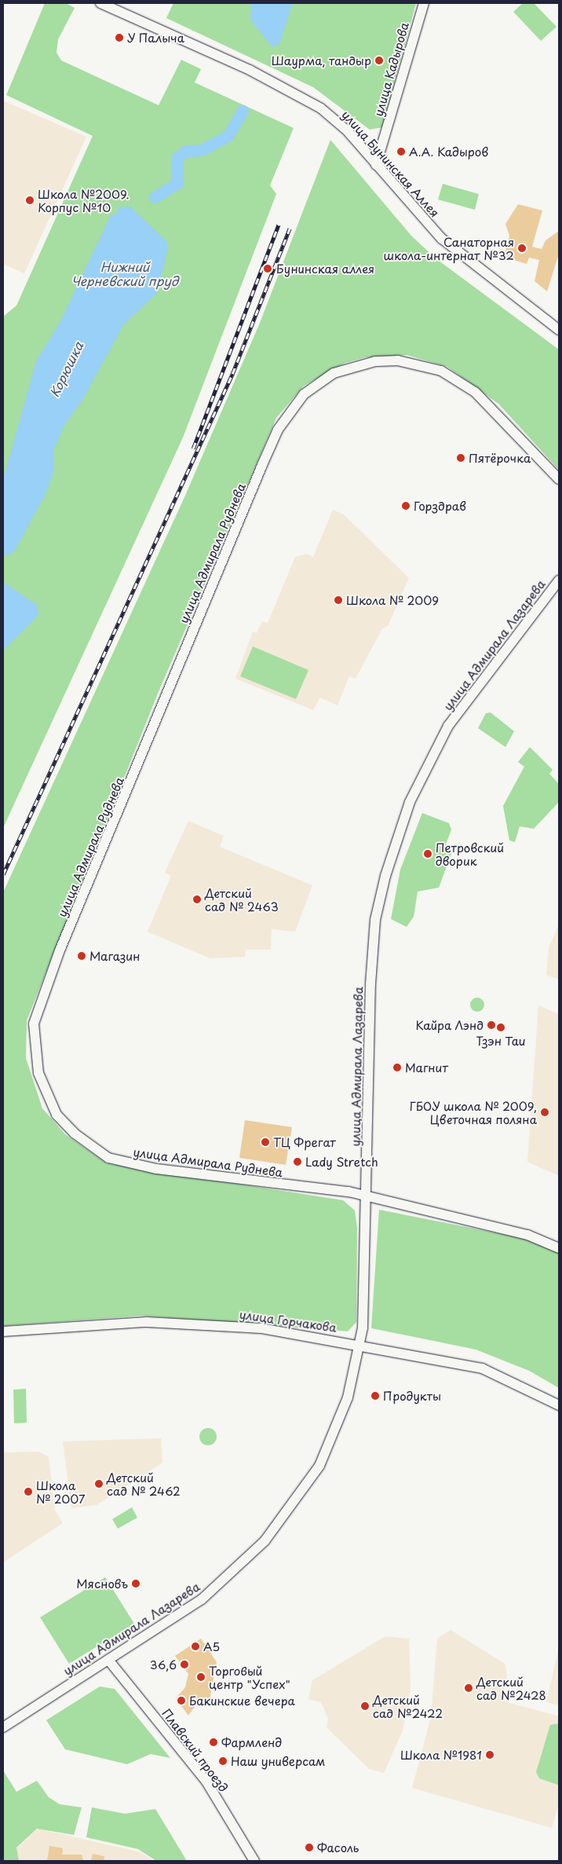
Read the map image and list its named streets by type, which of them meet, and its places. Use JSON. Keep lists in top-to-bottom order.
{
  "streets": {
    "street": [
      "улица Кадырова",
      "улица Бунинская Аллея",
      "улица Адмирала Руднева",
      "улица Адмирала Лазарева",
      "улица Горчакова",
      "Плавский проезд"
    ]
  },
  "crossings": [
    ["улица Кадырова", "улица Бунинская Аллея"],
    ["улица Адмирала Руднева", "улица Адмирала Лазарева"],
    ["улица Адмирала Лазарева", "улица Горчакова"],
    ["улица Адмирала Лазарева", "Плавский проезд"]
  ],
  "water": ["Нижний Черневский пруд", "Корюшка"],
  "places": [
    "У Палыча",
    "Шаурма, тандыр",
    "А.А. Кадыров",
    "Школа №2009. Корпус №10",
    "Санаторная школа-интернат №32",
    "Бунинская аллея",
    "Пятёрочка",
    "Горздрав",
    "Школа № 2009",
    "Петровский дворик",
    "Детский сад № 2463",
    "Магазин",
    "Кайра Лэнд",
    "Тзэн Таи",
    "Магнит",
    "ГБОУ школа № 2009, Цветочная поляна",
    "ТЦ Фрегат",
    "Lady Stretch",
    "Продукты",
    "Детский сад № 2462",
    "Школа № 2007",
    "Мясновъ",
    "А5",
    "36,6",
    "Торговый центр \"Успех\"",
    "Детский сад №2428",
    "Бакинские вечера",
    "Детский сад №2422",
    "Фармленд",
    "Школа №1981",
    "Наш универсам",
    "Фасоль"
  ]
}
